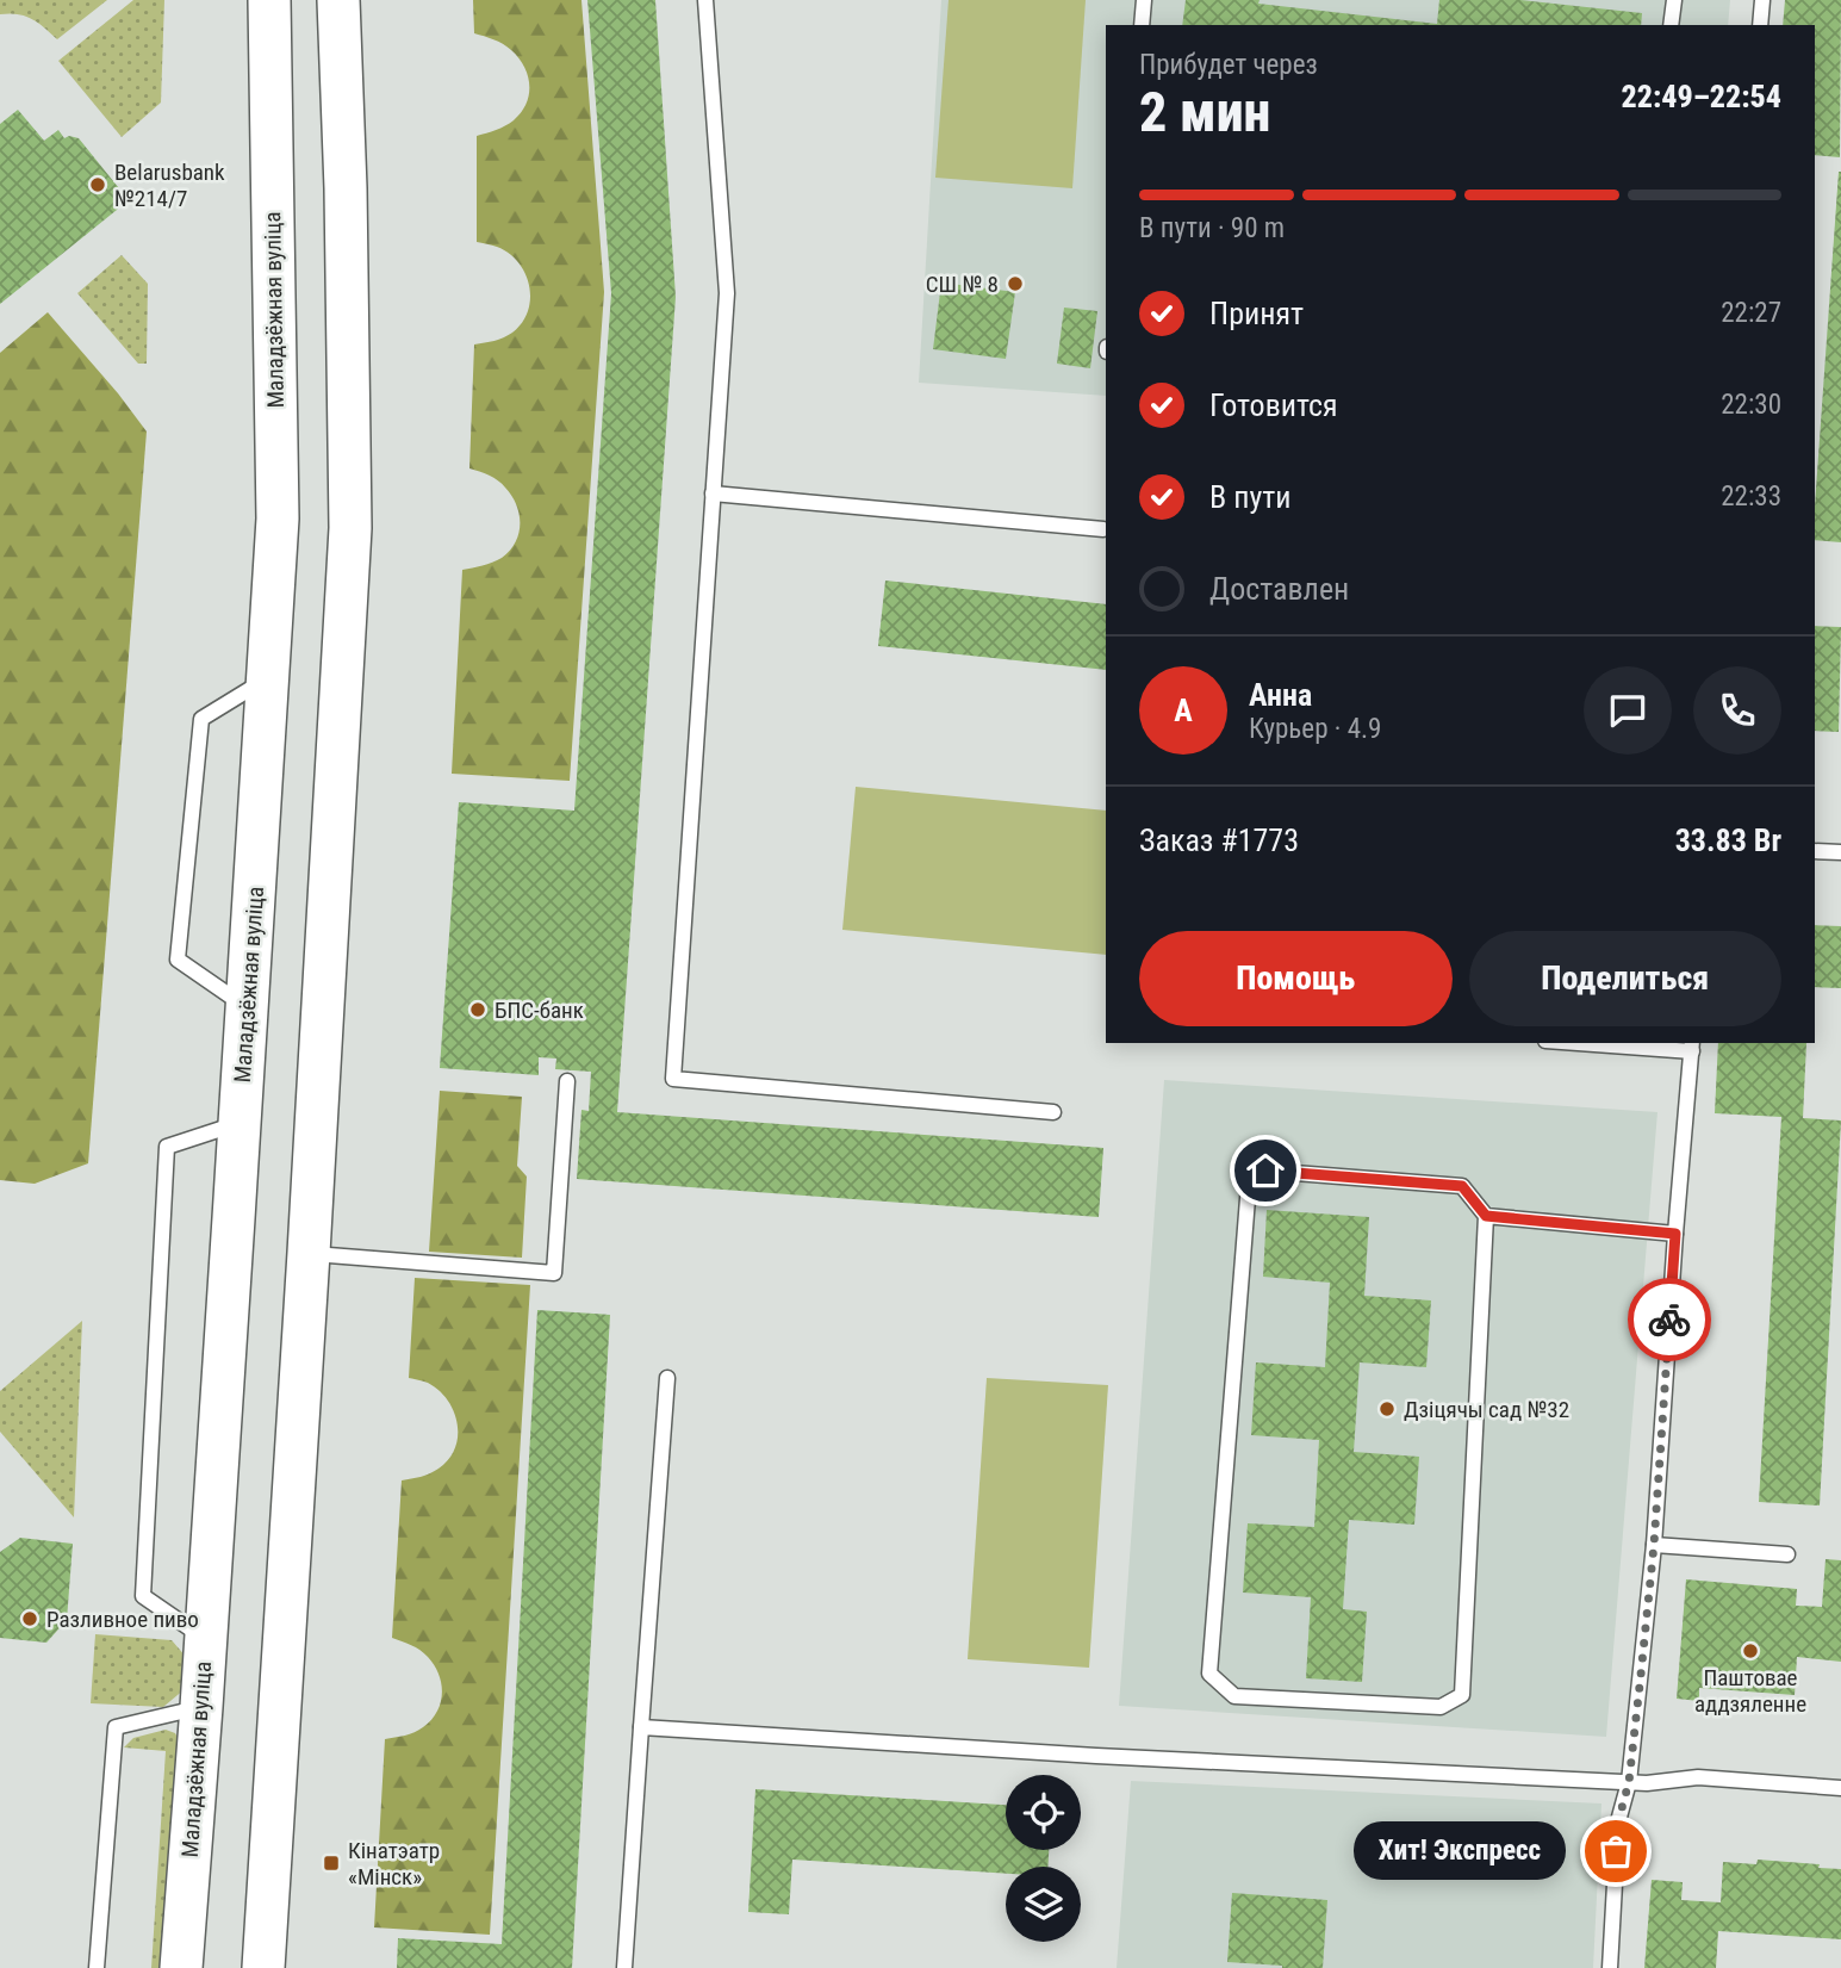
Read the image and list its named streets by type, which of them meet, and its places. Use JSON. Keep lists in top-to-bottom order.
{
  "streets": {
    "main road": ["Маладзёжная вуліца"]
  },
  "places": {
    "other": [
      "Belarusbank №214/7",
      "СШ № 8",
      "БПС-банк",
      "Дзіцячы сад №32",
      "Разливное пиво",
      "Паштовае аддзяленне",
      "Хит! Экспресс"
    ],
    "transit": ["Кінатэатр «Мінск»"]
  },
  "page": {
    "heading": ["2 мин", "Прибудет через", "22:49–22:54"],
    "panel": [
      "Анна",
      "Курьер · 4.9",
      "Заказ #1773",
      "33.83 Br"
    ],
    "bar": "В пути · 90 m",
    "list": [
      ["Принят", "22:27"],
      ["Готовится", "22:30"],
      ["В пути", "22:33"],
      "Доставлен"
    ],
    "round": "А",
    "buttons": ["Помощь", "Поделиться"],
    "bubble": "Хит! Экспресс"
  }
}
